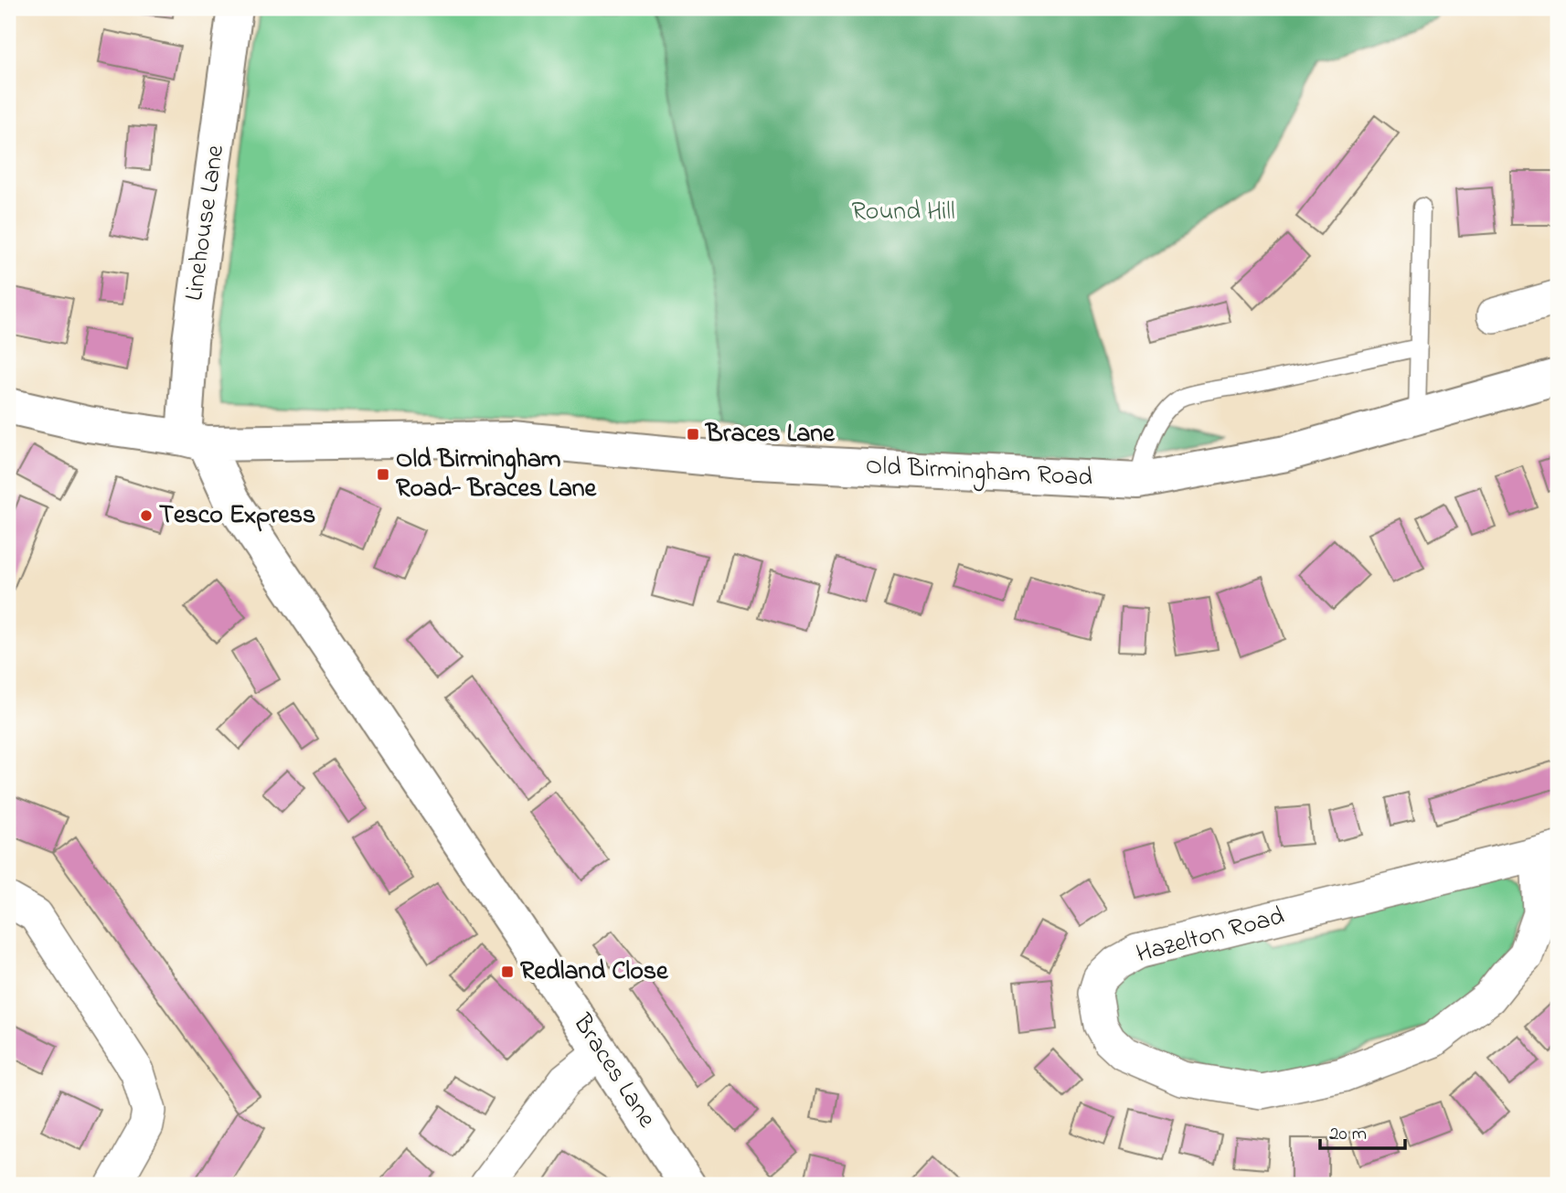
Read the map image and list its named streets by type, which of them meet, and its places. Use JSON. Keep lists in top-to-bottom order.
{
  "streets": {
    "main road": ["Linehouse Lane", "Old Birmingham Road", "Braces Lane"],
    "street": ["Hazelton Road"]
  },
  "crossings": [
    ["Linehouse Lane", "Old Birmingham Road"],
    ["Linehouse Lane", "Braces Lane"],
    ["Old Birmingham Road", "Braces Lane"]
  ],
  "parks": ["Round Hill"],
  "places": {
    "transit": ["Braces Lane", "Old Birmingham Road- Braces Lane", "Redland Close"],
    "other": ["Tesco Express"]
  },
  "scale_bar": "20 m"
}
